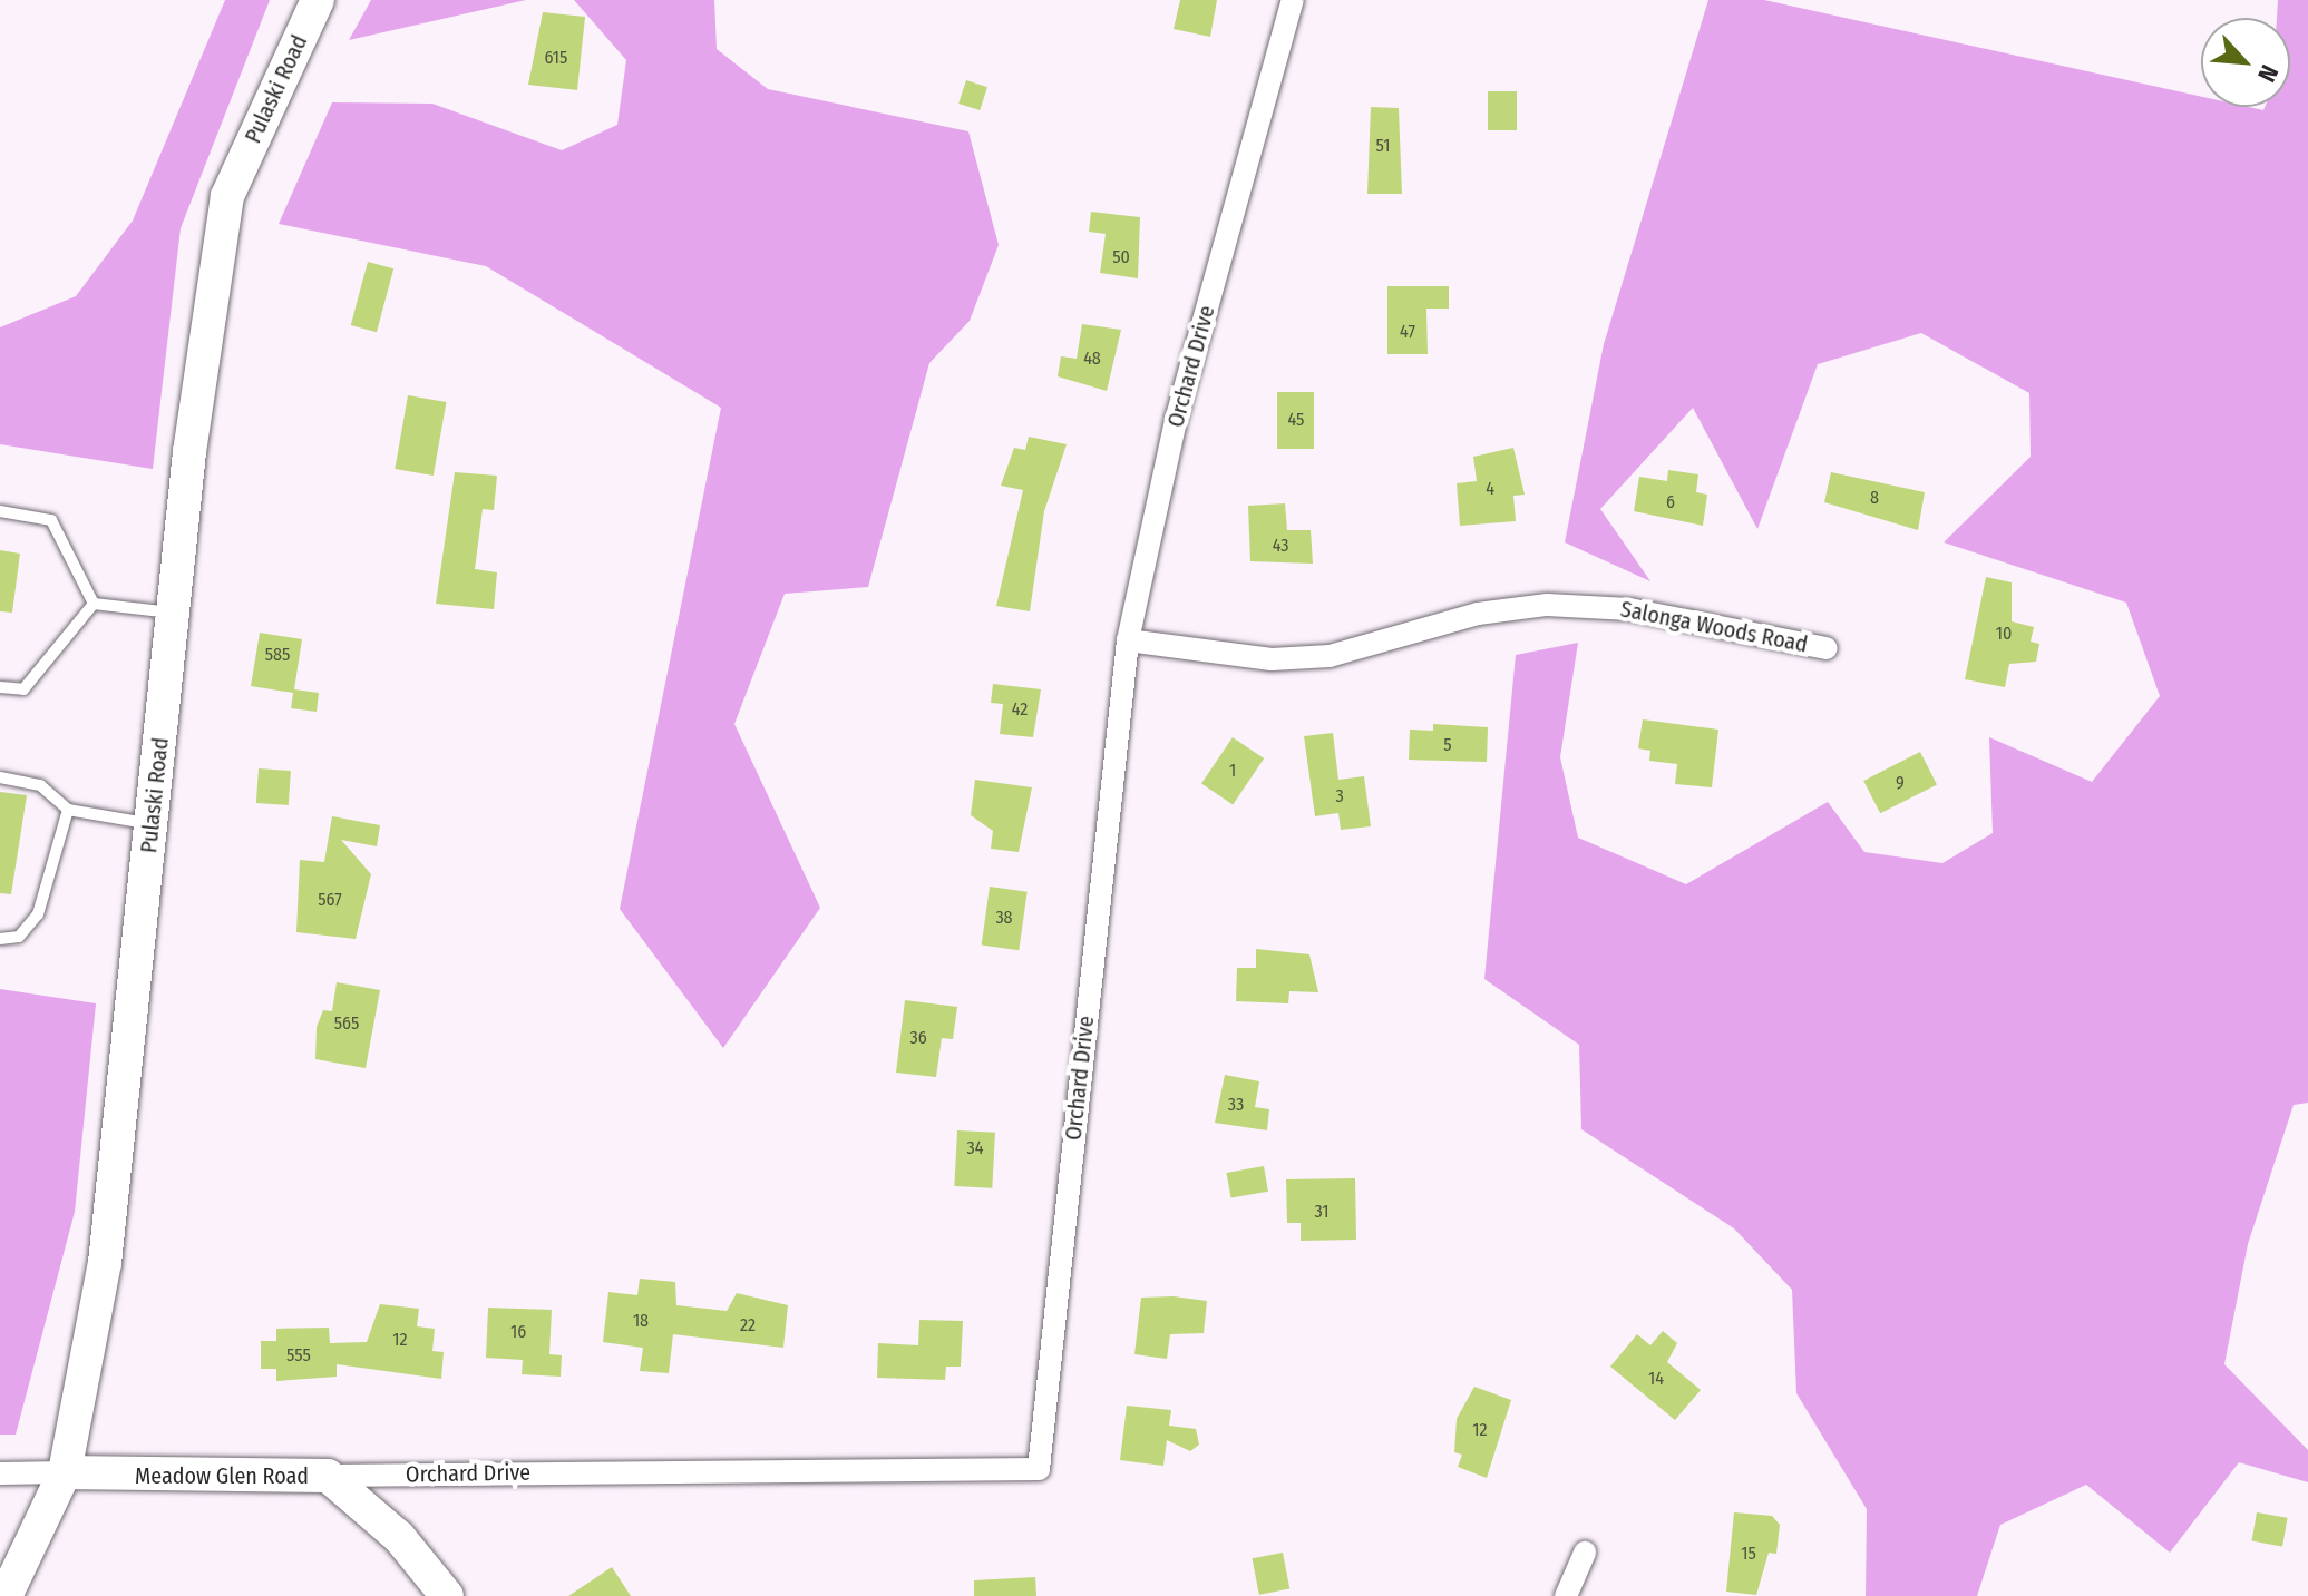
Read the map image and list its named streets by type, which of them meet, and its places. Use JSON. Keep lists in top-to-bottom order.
{
  "streets": {
    "main road": ["Pulaski Road", "Meadow Glen Road"],
    "street": ["Orchard Drive", "Salonga Woods Road"]
  },
  "crossings": [
    ["Pulaski Road", "Meadow Glen Road"],
    ["Orchard Drive", "Salonga Woods Road"],
    ["Orchard Drive", "Meadow Glen Road"]
  ],
  "house_numbers": [
    "615",
    "51",
    "50",
    "47",
    "48",
    "45",
    "4",
    "8",
    "6",
    "43",
    "10",
    "585",
    "42",
    "5",
    "1",
    "9",
    "3",
    "567",
    "38",
    "565",
    "36",
    "33",
    "34",
    "31",
    "18",
    "22",
    "16",
    "12",
    "555",
    "14",
    "12",
    "15"
  ],
  "north": "bottom right"
}
